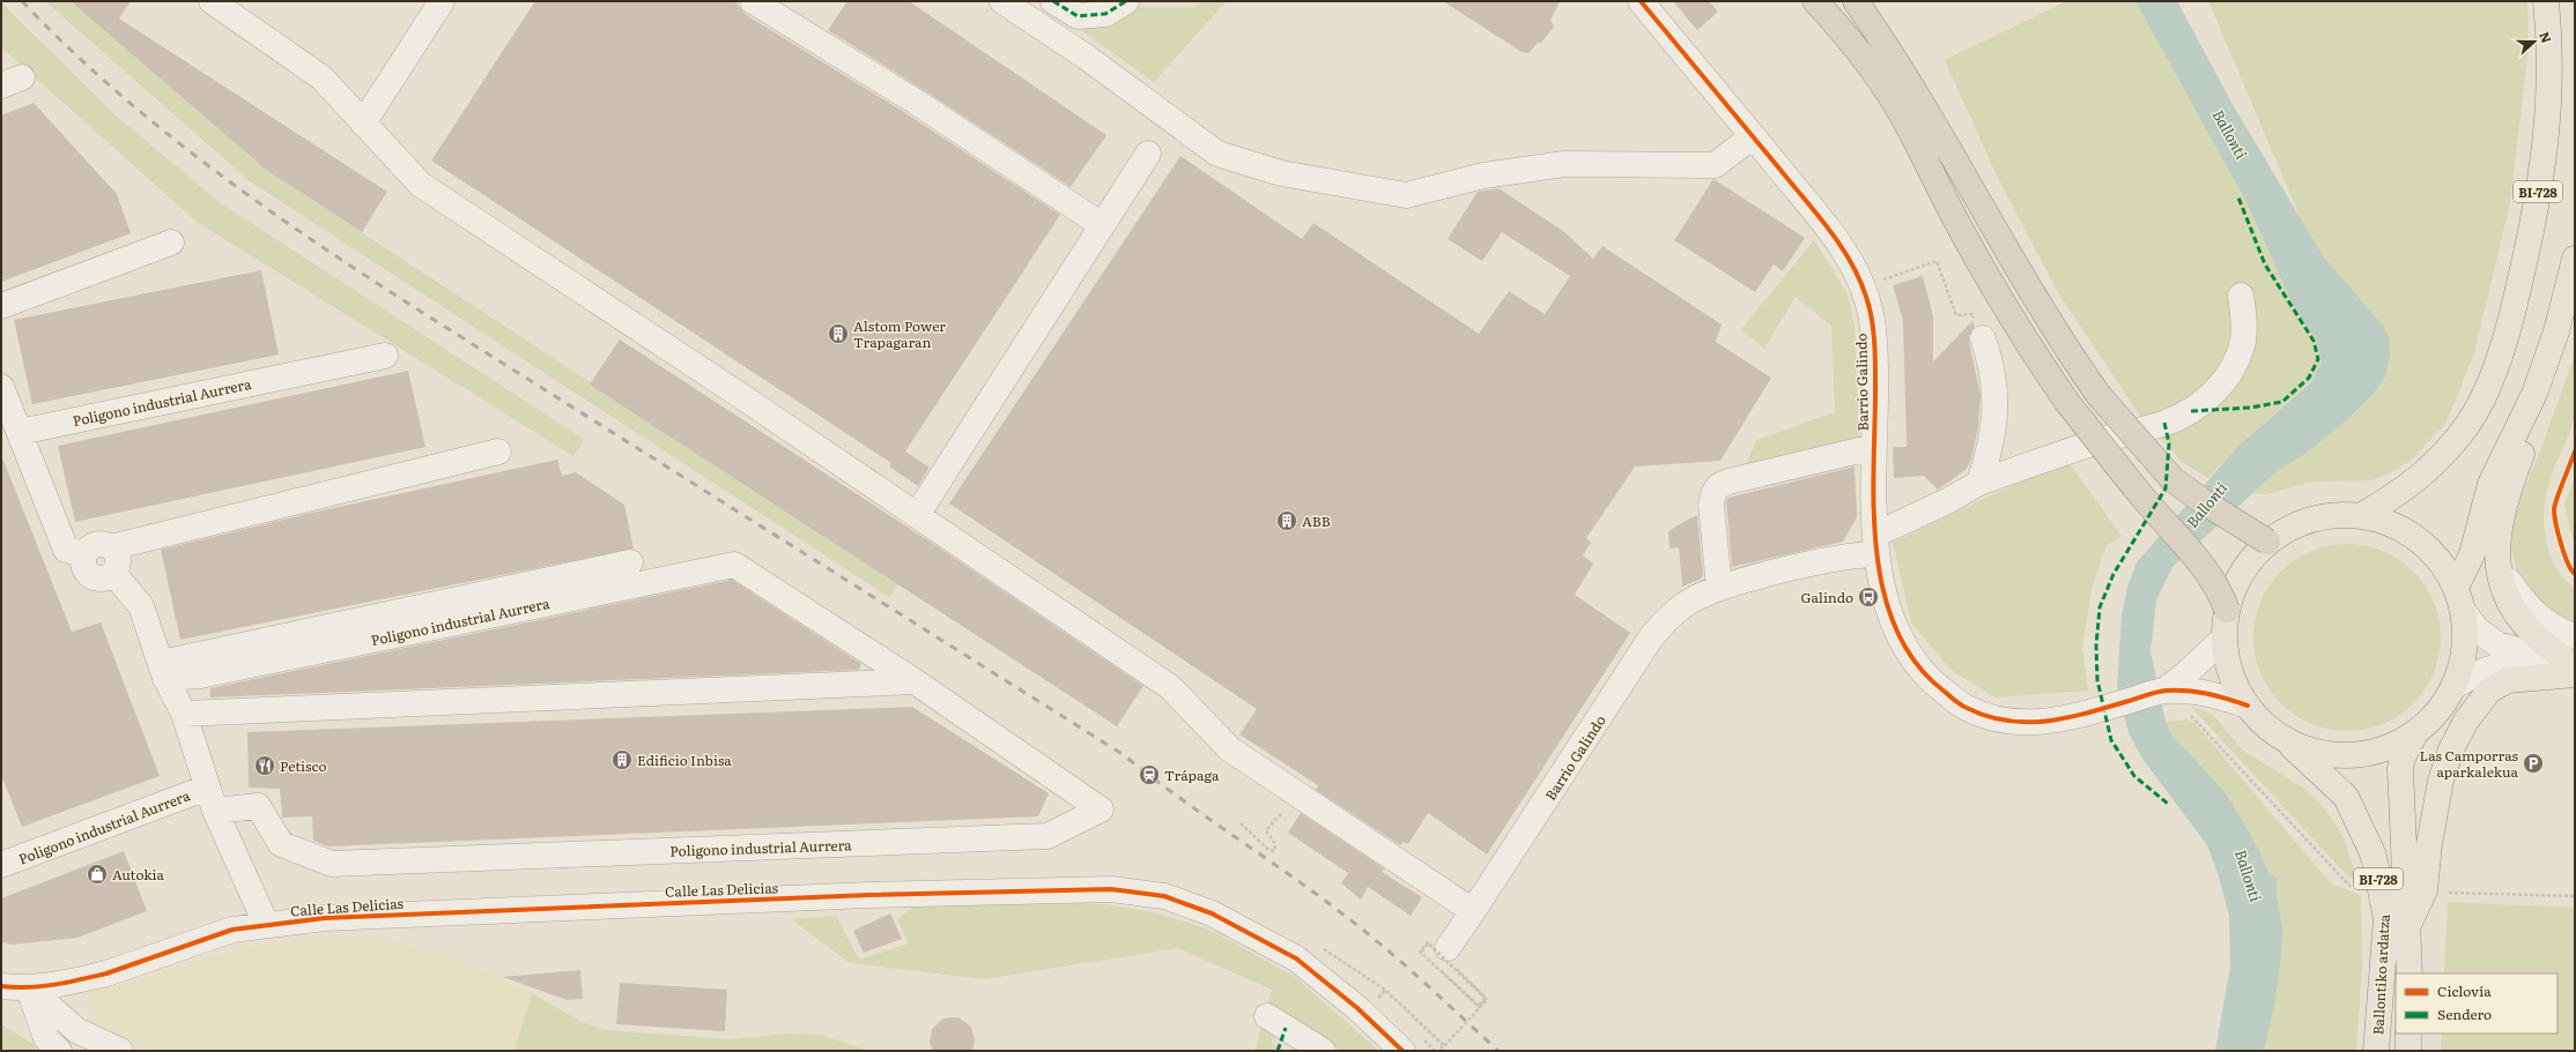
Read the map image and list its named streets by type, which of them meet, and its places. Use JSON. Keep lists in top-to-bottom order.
{
  "streets": {
    "main road": ["BI-728", "Ballontiko ardatza"],
    "street": ["Barrio Galindo", "Poligono industrial Aurrera", "Calle Las Delicias"]
  },
  "crossings": [
    ["BI-728", "Ballontiko ardatza"],
    ["Poligono industrial Aurrera", "Calle Las Delicias"]
  ],
  "water": ["Ballonti"],
  "places": {
    "building": ["Alstom Power Trapagaran", "ABB", "Edificio Inbisa"],
    "bus stop": ["Galindo"],
    "parking": ["Las Camporras aparkalekua"],
    "restaurant": ["Petisco"],
    "station": ["Trápaga"],
    "shop": ["Autokia"]
  },
  "legend": ["Ciclovía", "Sendero"],
  "north": "right"
}
